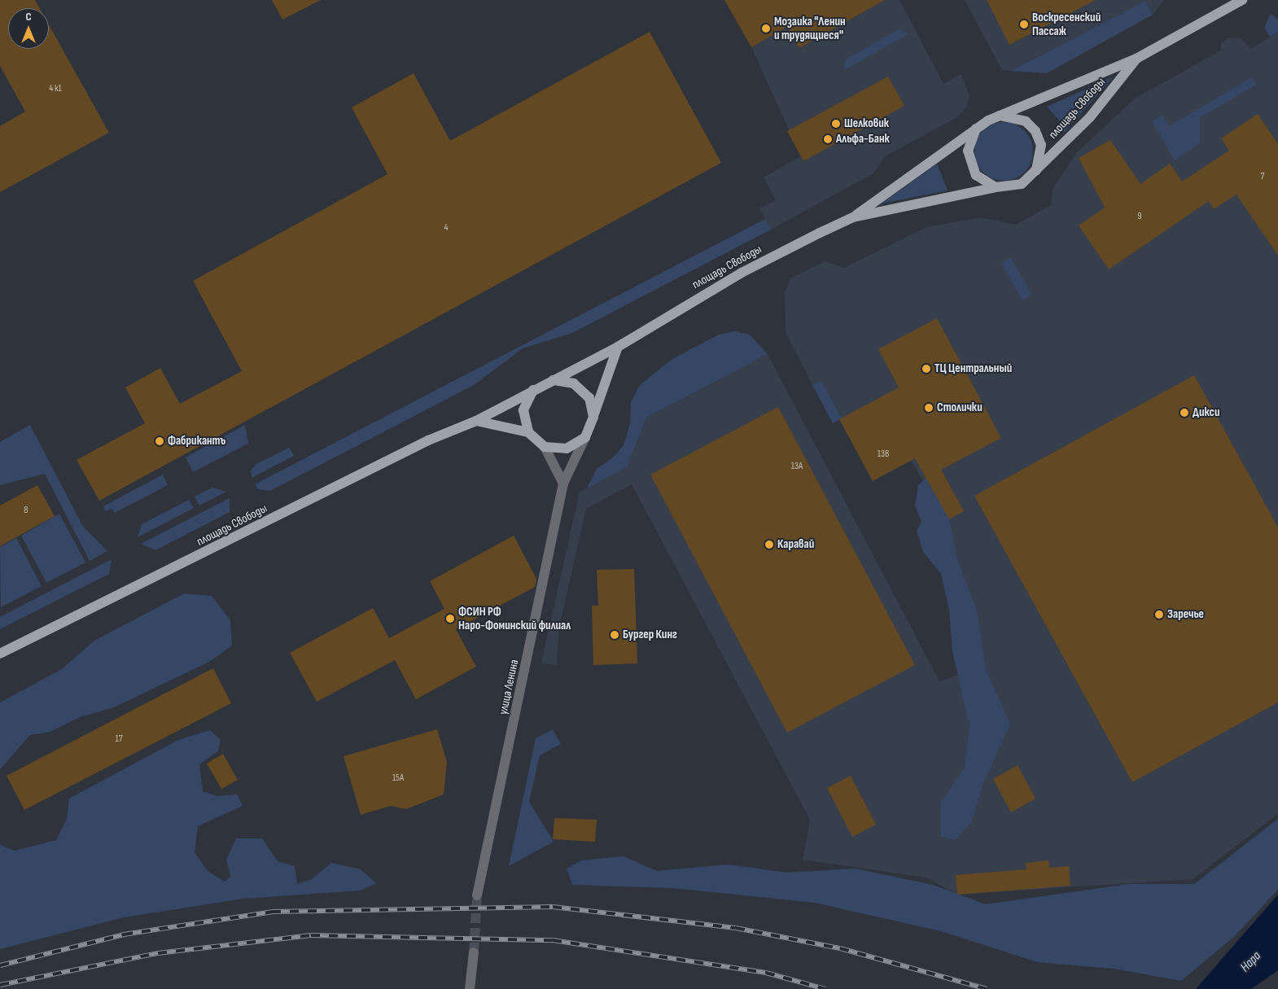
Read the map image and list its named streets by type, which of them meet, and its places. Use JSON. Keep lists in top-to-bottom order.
{
  "streets": {
    "main road": ["площадь Свободы"],
    "street": ["улица Ленина"]
  },
  "crossings": [
    ["площадь Свободы", "улица Ленина"]
  ],
  "water": ["Нара"],
  "places": [
    "Воскресенский Пассаж",
    "Мозаика \"Ленин и трудящиеся\"",
    "Шелковик",
    "Альфа-Банк",
    "ТЦ Центральный",
    "Столички",
    "Дикси",
    "Фабрикантъ",
    "Каравай",
    "Заречье",
    "ФСИН РФ Наро-Фоминский филиал",
    "Бургер Кинг"
  ],
  "house_numbers": [
    "4 к1",
    "7",
    "9",
    "4",
    "13В",
    "13А",
    "8",
    "17",
    "15А"
  ],
  "north": "top"
}
